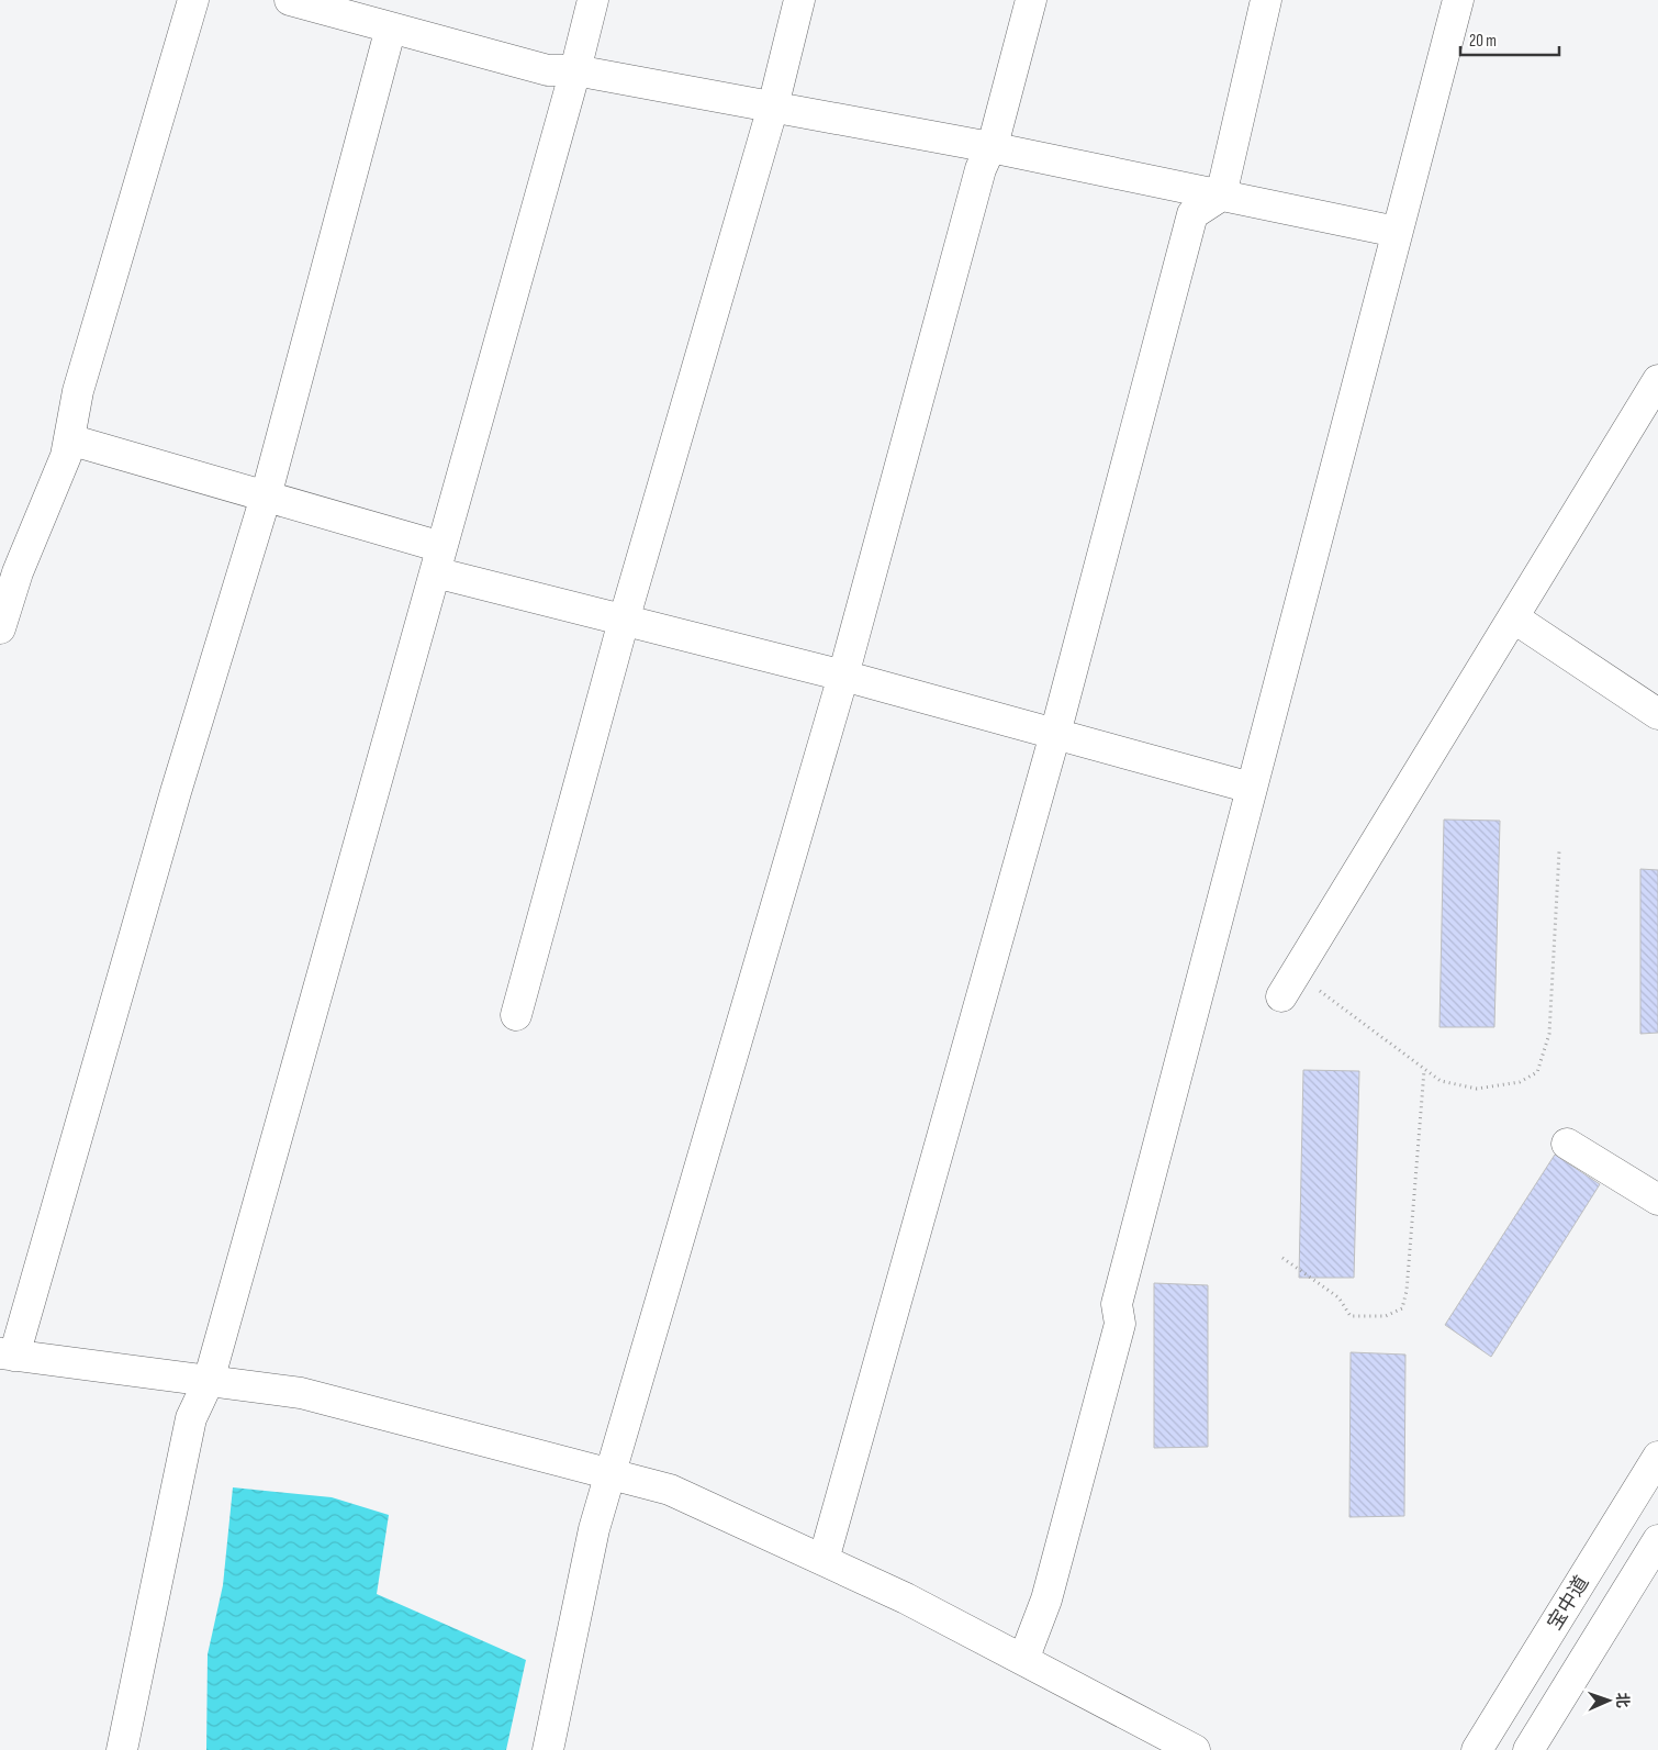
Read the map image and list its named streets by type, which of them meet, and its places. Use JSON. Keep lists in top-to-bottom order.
{
  "streets": {
    "street": ["宝中道"]
  },
  "scale_bar": "20 m",
  "north": "right"
}
